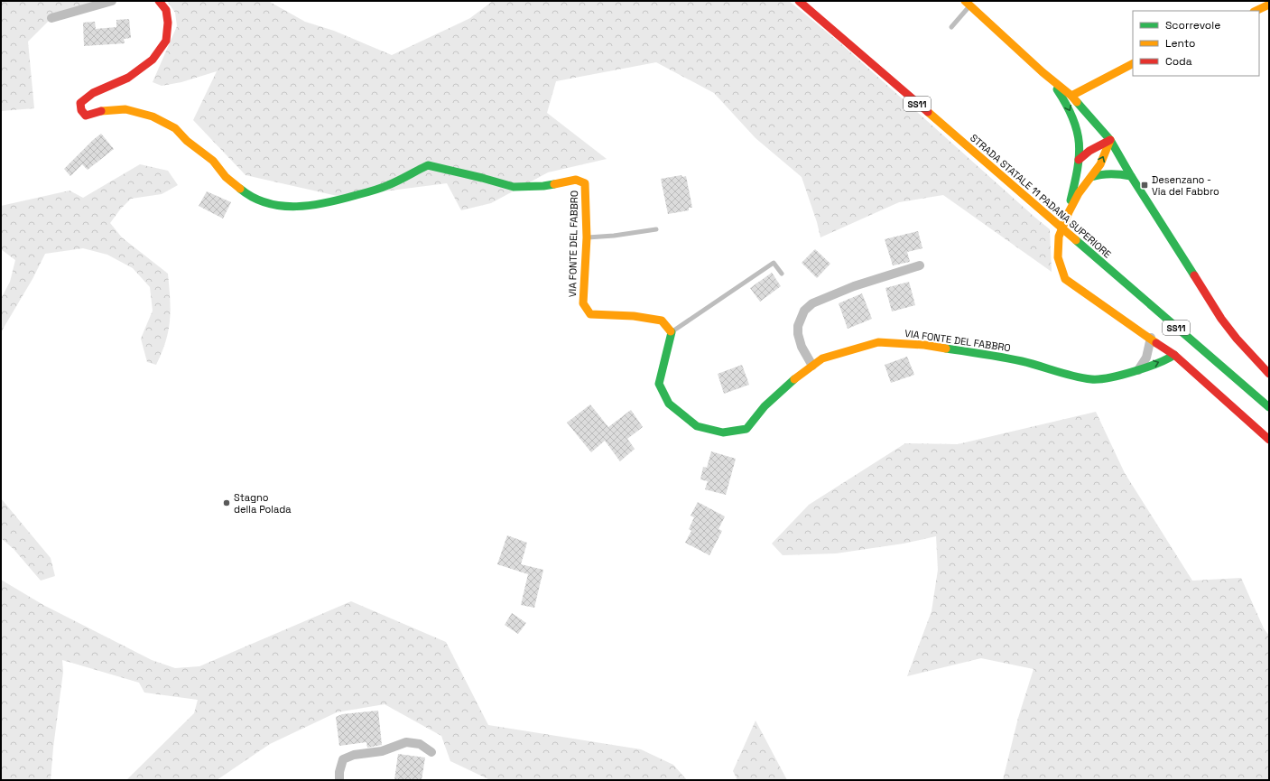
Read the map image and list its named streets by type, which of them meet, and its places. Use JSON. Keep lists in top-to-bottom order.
{
  "streets": {
    "main road": ["SS11", "STRADA STATALE 11 PADANA SUPERIORE", "VIA FONTE DEL FABBRO"]
  },
  "places": {
    "transit": ["Desenzano - Via del Fabbro"],
    "other": ["Stagno della Polada"]
  },
  "legend": ["Scorrevole", "Lento", "Coda"]
}
